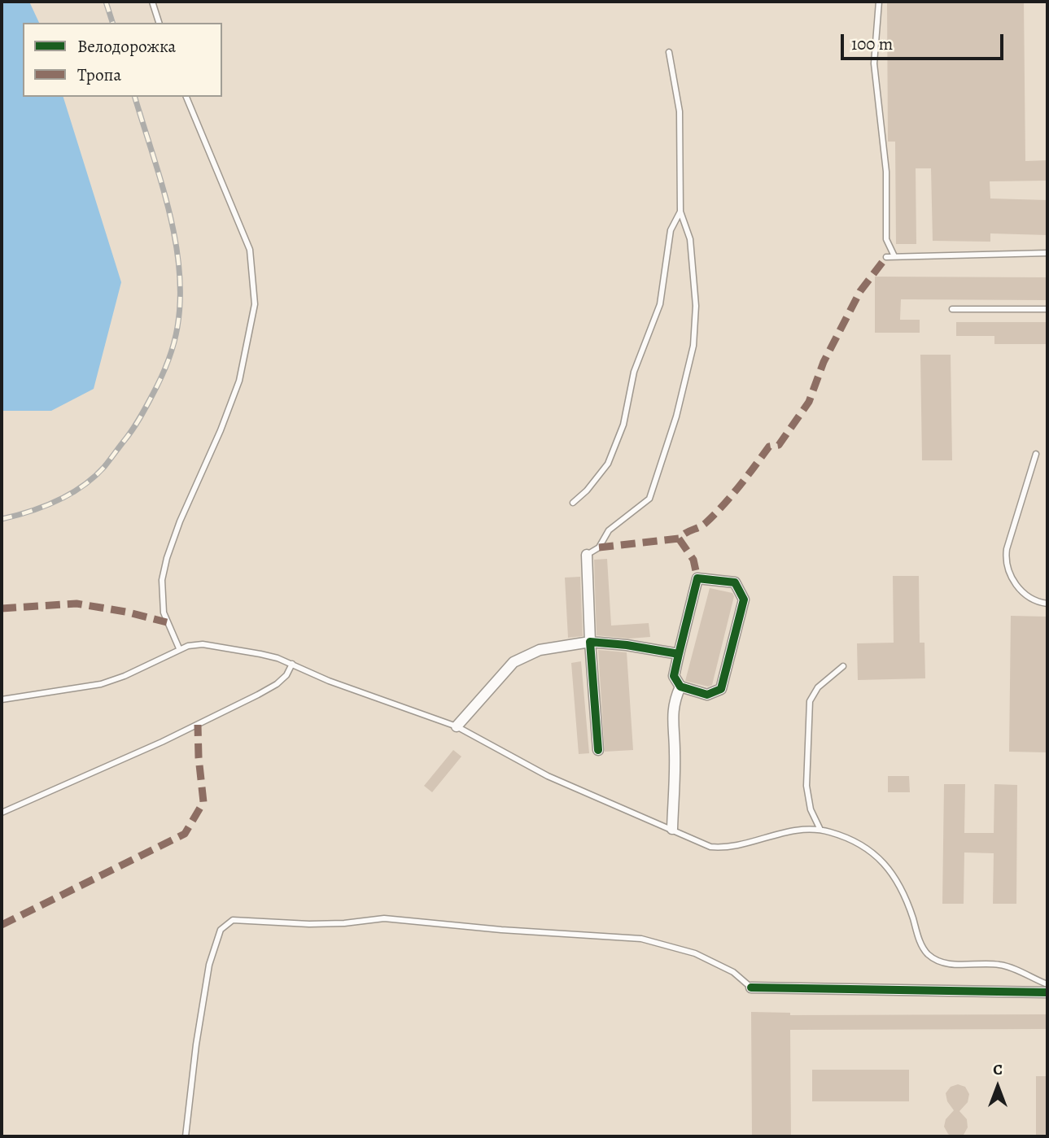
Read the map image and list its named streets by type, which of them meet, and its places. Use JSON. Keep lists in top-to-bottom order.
{
  "legend": ["Велодорожка", "Тропа"],
  "scale_bar": "100 m",
  "north": "top"
}
